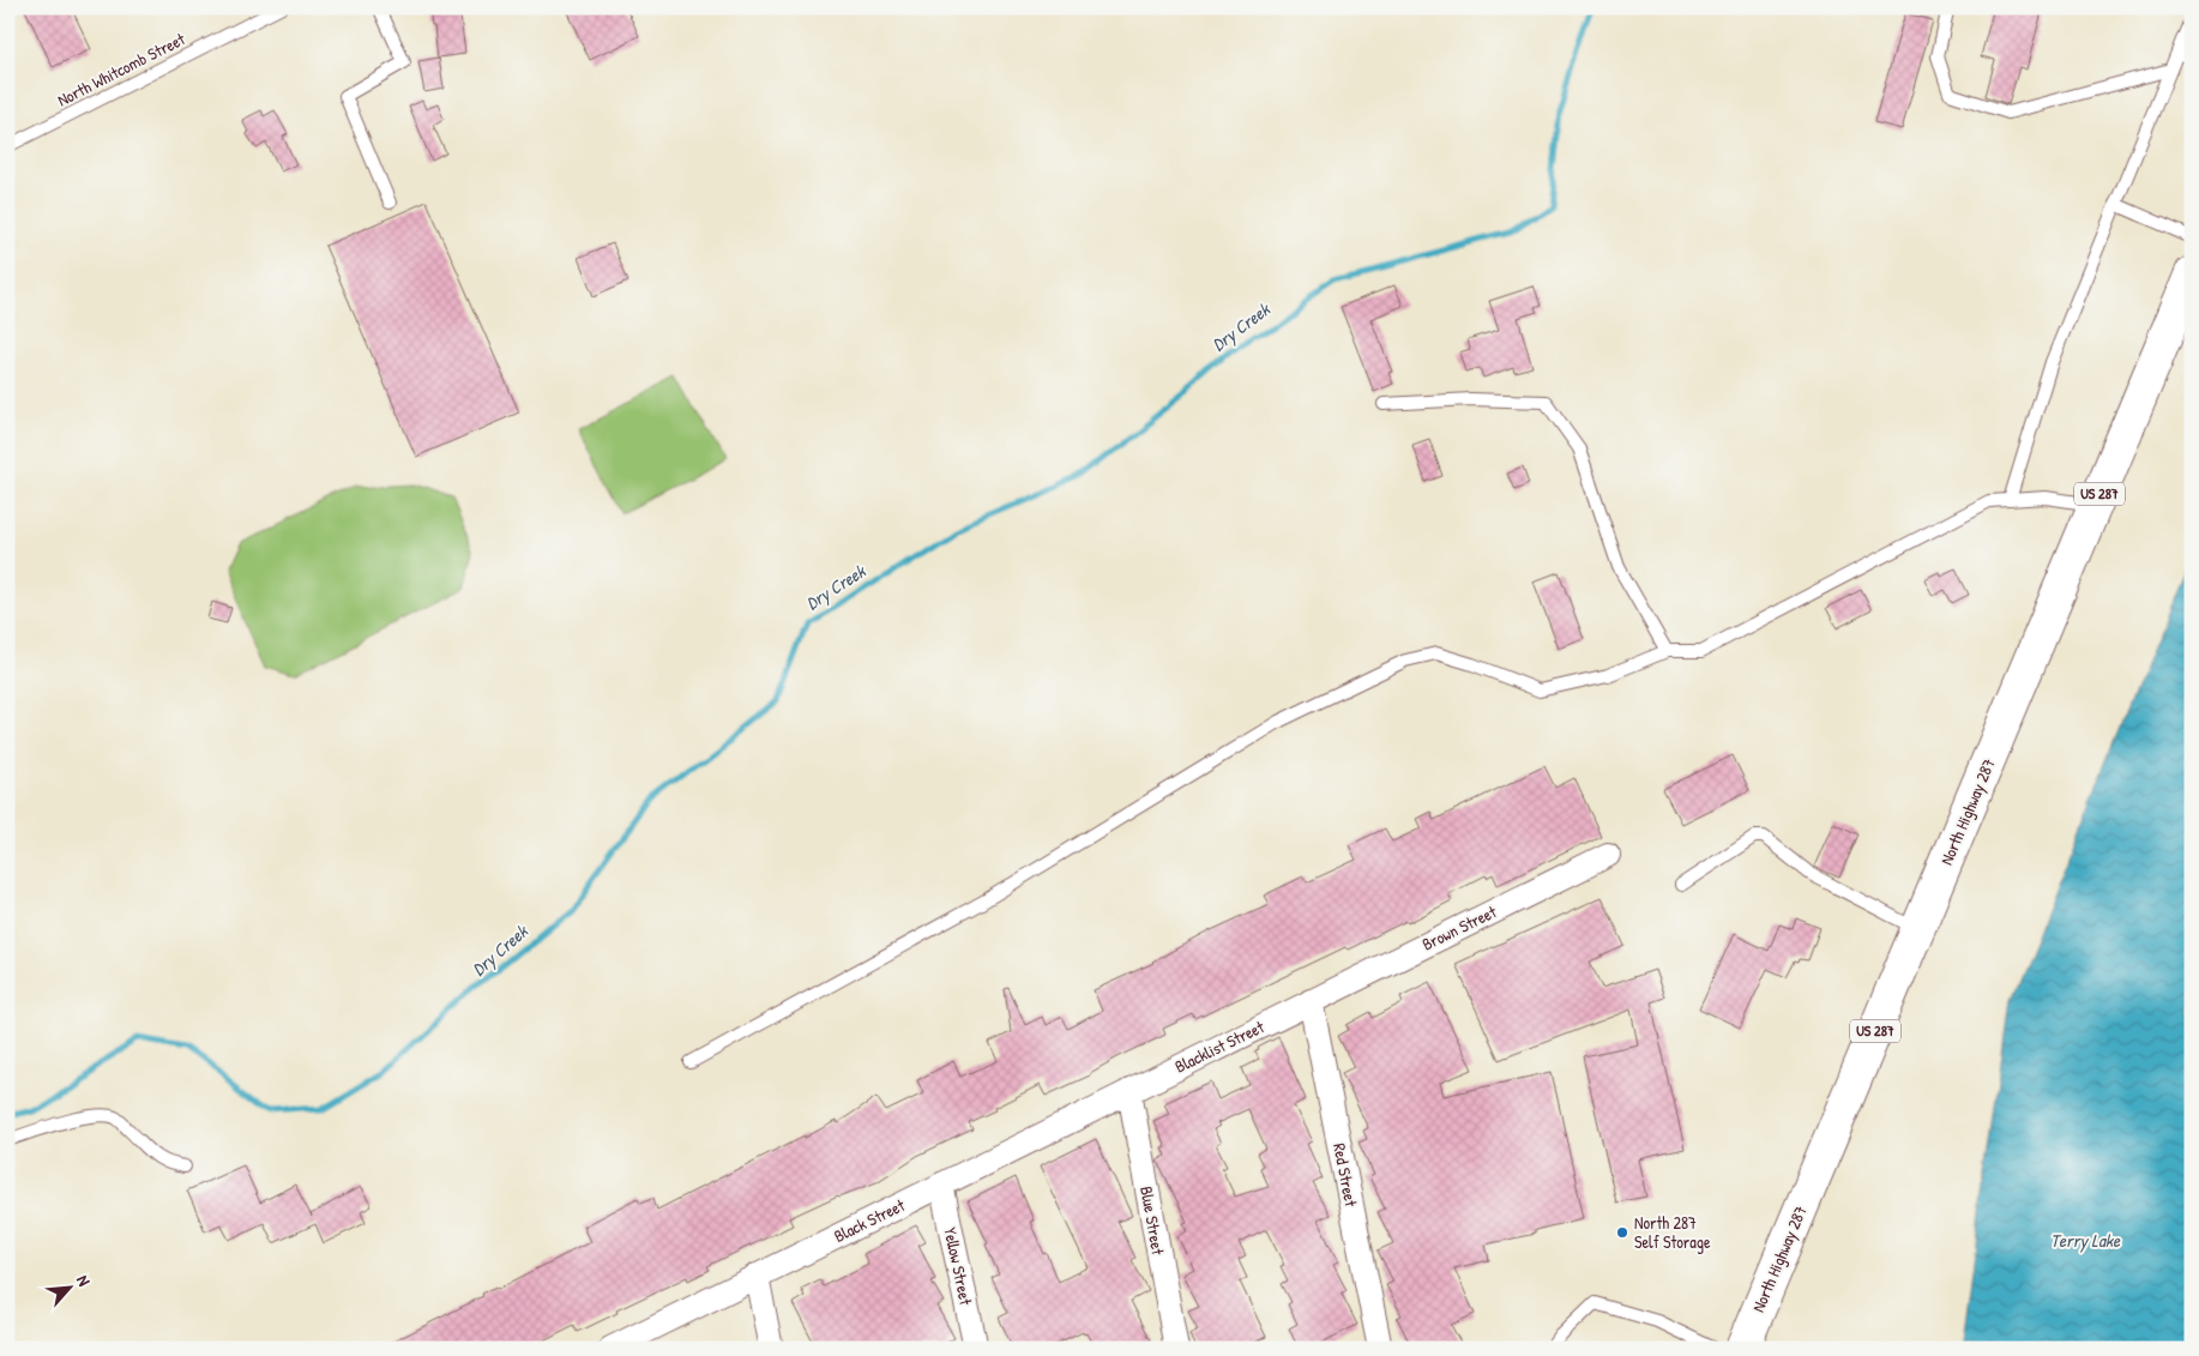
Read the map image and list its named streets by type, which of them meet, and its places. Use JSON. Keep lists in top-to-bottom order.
{
  "streets": {
    "highway": ["US 287", "North Highway 287"],
    "street": [
      "Brown Street",
      "Blacklist Street",
      "Red Street",
      "Black Street",
      "Blue Street",
      "Yellow Street"
    ],
    "lane": ["North Whitcomb Street"]
  },
  "crossings": [
    ["Brown Street", "Blacklist Street"],
    ["Brown Street", "Red Street"],
    ["Blacklist Street", "Red Street"],
    ["Blacklist Street", "Black Street"],
    ["Blacklist Street", "Blue Street"],
    ["Black Street", "Blue Street"],
    ["Black Street", "Yellow Street"]
  ],
  "water": ["Dry Creek", "Terry Lake"],
  "places": ["North 287 Self Storage"],
  "north": "top right"
}
